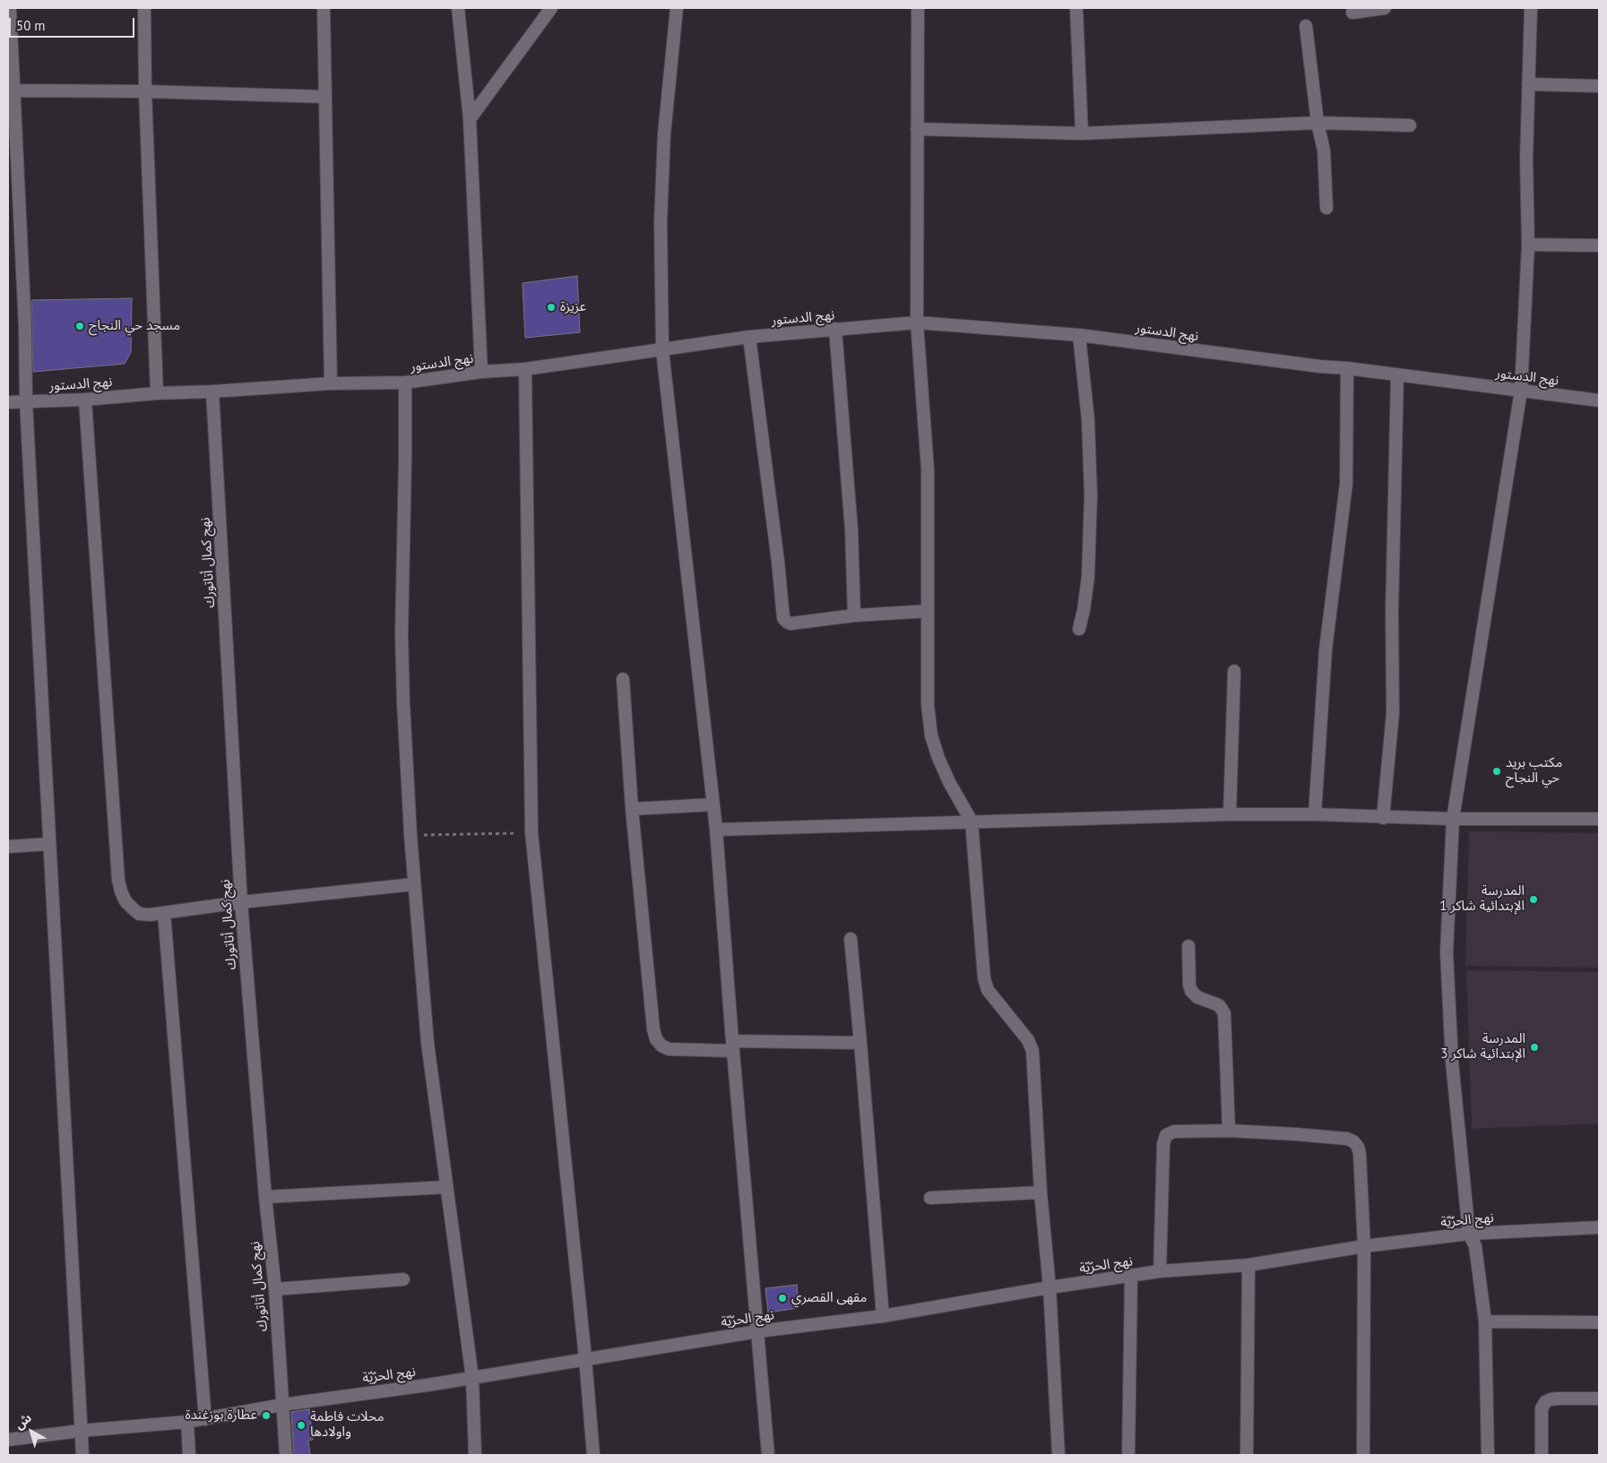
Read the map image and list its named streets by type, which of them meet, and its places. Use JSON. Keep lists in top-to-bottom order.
{
  "streets": {
    "street": ["نهج الدستور", "نهج كمال أتاتورك", "نهج الحرّيّة"]
  },
  "crossings": [
    ["نهج الدستور", "نهج كمال أتاتورك"],
    ["نهج كمال أتاتورك", "نهج الحرّيّة"]
  ],
  "places": [
    "عزيزة",
    "مسجد حي النجاح",
    "مكتب بريد حي النجاح",
    "المدرسة الإبتدائية شاكر 1",
    "المدرسة الإبتدائية شاكر 3",
    "مقهى القصري",
    "عطارة بوزغندة",
    "محلات فاطمة واولادها"
  ],
  "scale_bar": "50 m",
  "north": "top left"
}
